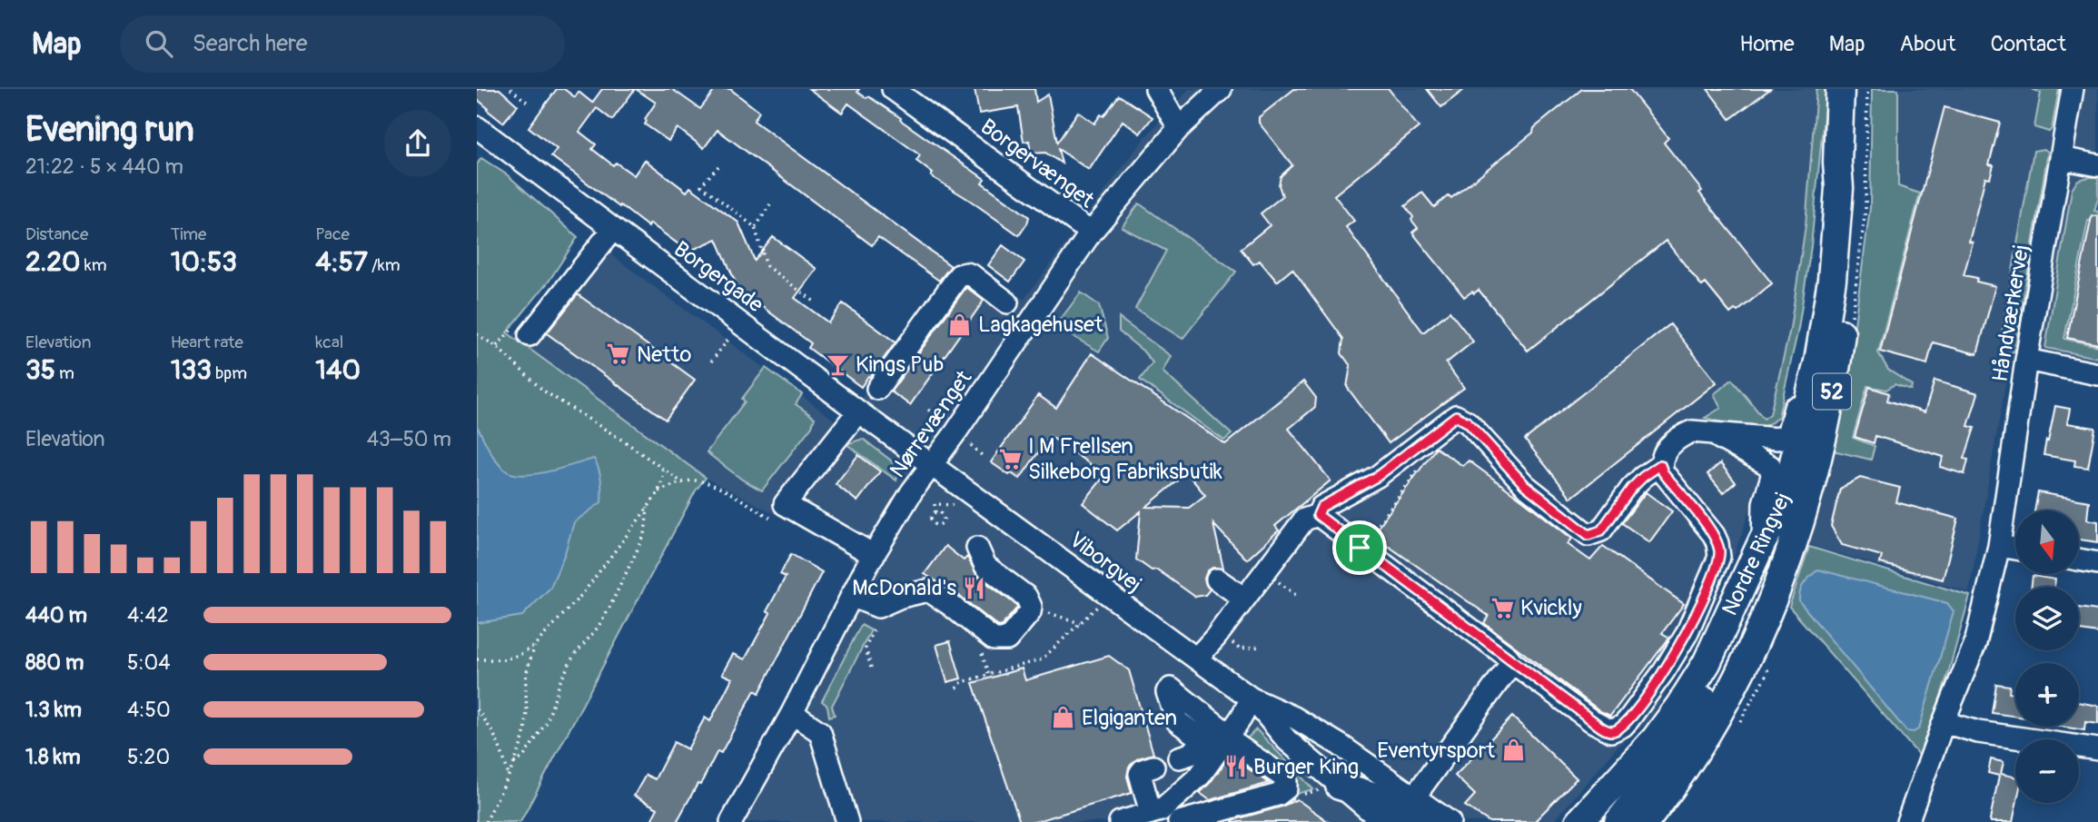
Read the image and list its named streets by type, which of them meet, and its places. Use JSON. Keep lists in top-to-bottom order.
{
  "streets": {
    "main road": ["52", "Nordre Ringvej"],
    "street": [
      "Borgervænget",
      "Borgergade",
      "Håndværkervej",
      "Nørrevænget",
      "Viborgvej"
    ]
  },
  "crossings": [
    ["Borgervænget", "Nørrevænget"],
    ["Borgergade", "Nørrevænget"],
    ["Borgergade", "Viborgvej"],
    ["Nørrevænget", "Viborgvej"]
  ],
  "places": {
    "shop": ["Lagkagehuset", "Elgiganten", "Eventyrsport"],
    "supermarket": ["Netto", "I M Frellsen Silkeborg Fabriksbutik", "Kvickly"],
    "bar": ["Kings Pub"],
    "restaurant": ["McDonald's", "Burger King"]
  },
  "north": "bottom",
  "page": {
    "header": "Map",
    "search": "Search here",
    "nav": [
      "Home",
      "Map",
      "About",
      "Contact"
    ],
    "heading": ["Evening run", "21:22 · 5 × 440 m"],
    "stats": [
      ["Distance", "2.20 km"],
      ["Time", "10:53"],
      ["Pace", "4:57 /km"],
      ["Elevation", "35 m"],
      ["Heart rate", "133 bpm"],
      ["kcal", "140"]
    ],
    "chart": ["Elevation", "43–50 m"],
    "map_buttons": ["+", "−"],
    "list": [
      {
        "name": "440 m",
        "note": "4:42"
      },
      {
        "name": "880 m",
        "note": "5:04"
      },
      {
        "name": "1.3 km",
        "note": "4:50"
      },
      {
        "name": "1.8 km",
        "note": "5:20"
      }
    ]
  }
}
